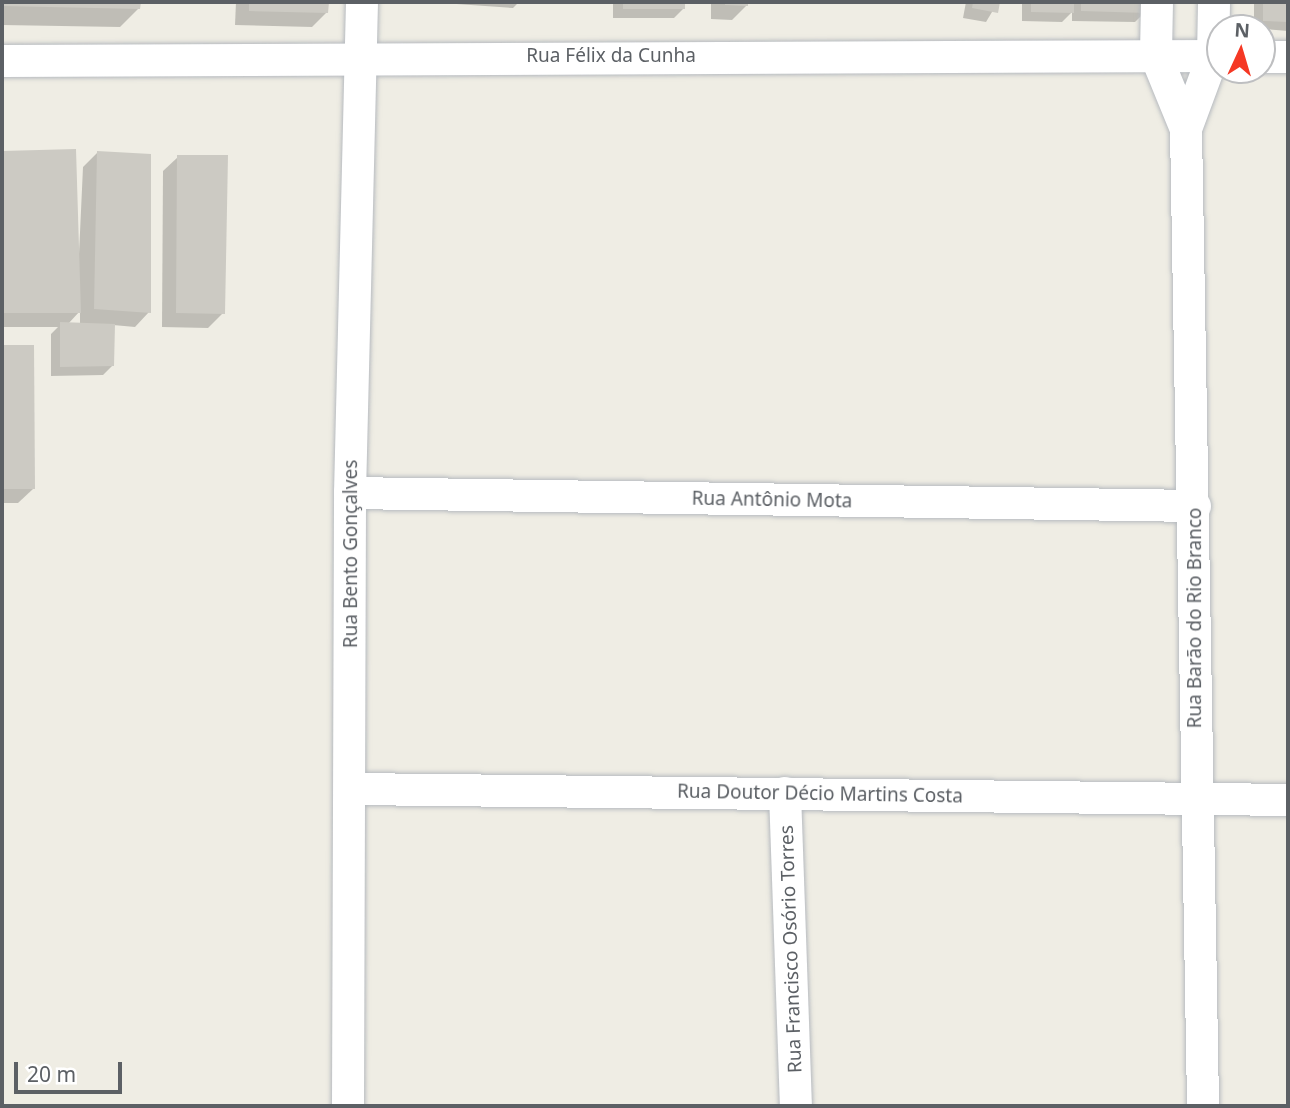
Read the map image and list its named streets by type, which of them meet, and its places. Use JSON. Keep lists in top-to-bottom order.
{
  "streets": {
    "street": [
      "Rua Félix da Cunha",
      "Rua Antônio Mota",
      "Rua Bento Gonçalves",
      "Rua Barão do Rio Branco",
      "Rua Doutor Décio Martins Costa",
      "Rua Francisco Osório Torres"
    ]
  },
  "crossings": [
    ["Rua Félix da Cunha", "Rua Bento Gonçalves"],
    ["Rua Félix da Cunha", "Rua Barão do Rio Branco"],
    ["Rua Antônio Mota", "Rua Bento Gonçalves"],
    ["Rua Antônio Mota", "Rua Barão do Rio Branco"],
    ["Rua Bento Gonçalves", "Rua Doutor Décio Martins Costa"],
    ["Rua Barão do Rio Branco", "Rua Doutor Décio Martins Costa"],
    ["Rua Doutor Décio Martins Costa", "Rua Francisco Osório Torres"]
  ],
  "scale_bar": "20 m",
  "north": "top"
}
